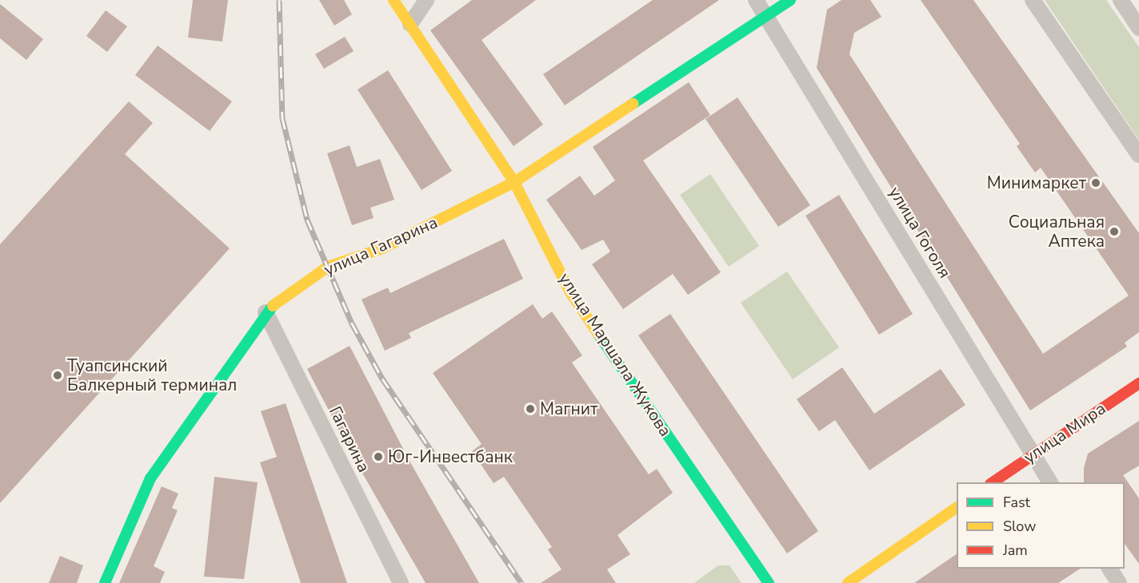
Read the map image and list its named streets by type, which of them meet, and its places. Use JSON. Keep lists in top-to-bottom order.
{
  "streets": {
    "street": [
      "улица Гоголя",
      "улица Гагарина",
      "улица Маршала Жукова",
      "улица Мира",
      "Гагарина"
    ]
  },
  "crossings": [
    ["улица Гоголя", "улица Гагарина"],
    ["улица Гоголя", "улица Мира"],
    ["улица Гагарина", "улица Маршала Жукова"],
    ["улица Гагарина", "Гагарина"]
  ],
  "places": [
    "Минимаркет",
    "Социальная Аптека",
    "Туапсинский Балкерный терминал",
    "Магнит",
    "Юг-Инвестбанк"
  ],
  "legend": ["Fast", "Slow", "Jam"]
}
